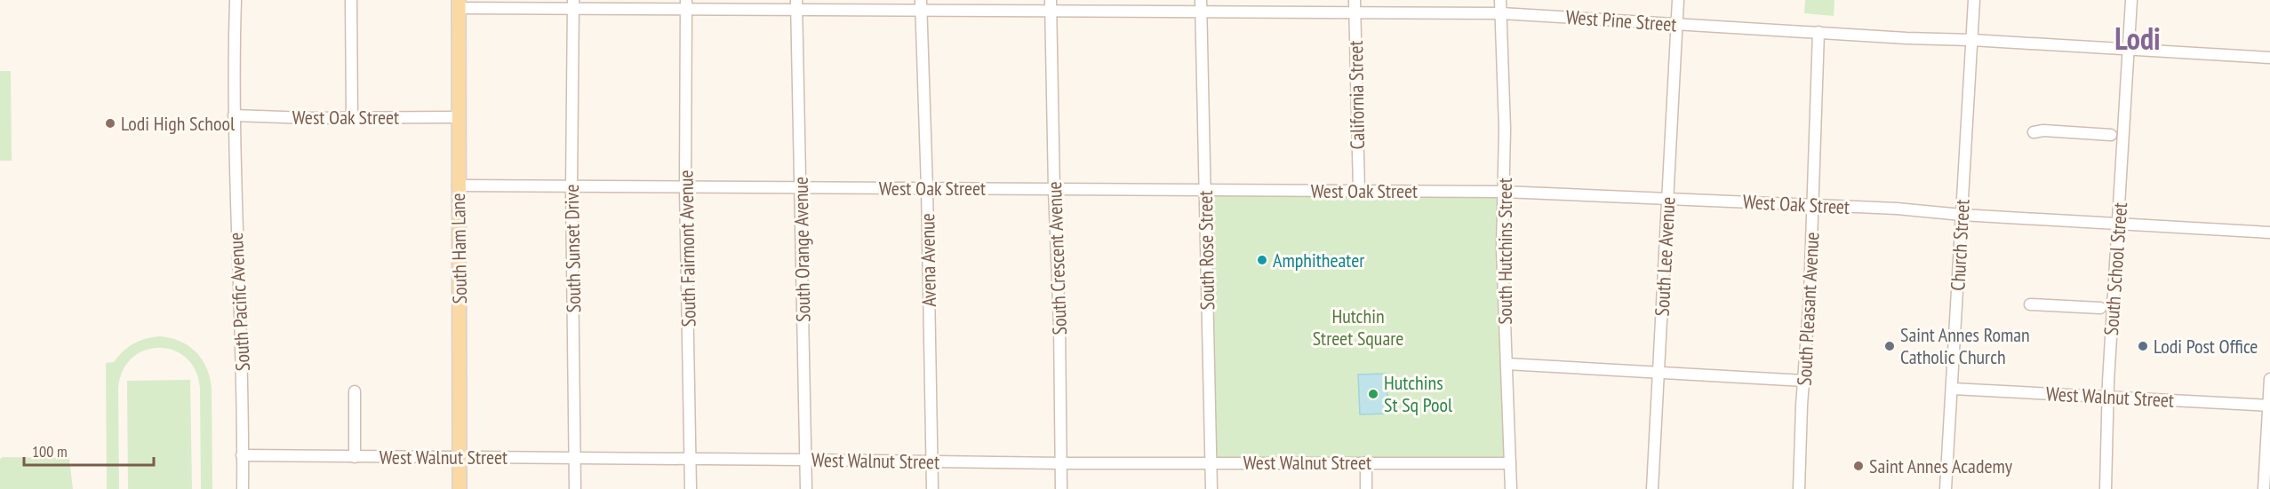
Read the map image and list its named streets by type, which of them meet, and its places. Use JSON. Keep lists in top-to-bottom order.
{
  "streets": {
    "main road": ["South Ham Lane"],
    "street": [
      "West Pine Street",
      "California Street",
      "West Oak Street",
      "Church Street",
      "South Sunset Drive",
      "South Fairmont Avenue",
      "South Orange Avenue",
      "South Rose Street",
      "South Hutchins Street",
      "South Lee Avenue",
      "South Crescent Avenue",
      "Avena Avenue",
      "South School Street",
      "South Pacific Avenue",
      "South Pleasant Avenue",
      "West Walnut Street"
    ]
  },
  "crossings": [
    ["West Pine Street", "California Street"],
    ["West Pine Street", "Church Street"],
    ["West Pine Street", "South Ham Lane"],
    ["West Pine Street", "South Sunset Drive"],
    ["West Pine Street", "South Fairmont Avenue"],
    ["West Pine Street", "South Orange Avenue"],
    ["West Pine Street", "South Rose Street"],
    ["West Pine Street", "South Hutchins Street"],
    ["West Pine Street", "South Lee Avenue"],
    ["West Pine Street", "South Crescent Avenue"],
    ["West Pine Street", "Avena Avenue"],
    ["West Pine Street", "South School Street"],
    ["West Pine Street", "South Pleasant Avenue"],
    ["California Street", "West Oak Street"],
    ["West Oak Street", "Church Street"],
    ["West Oak Street", "South Ham Lane"],
    ["West Oak Street", "South Sunset Drive"],
    ["West Oak Street", "South Fairmont Avenue"],
    ["West Oak Street", "South Orange Avenue"],
    ["West Oak Street", "South Rose Street"],
    ["West Oak Street", "South Hutchins Street"],
    ["West Oak Street", "South Lee Avenue"],
    ["West Oak Street", "South Crescent Avenue"],
    ["West Oak Street", "Avena Avenue"],
    ["West Oak Street", "South School Street"],
    ["West Oak Street", "South Pacific Avenue"],
    ["West Oak Street", "South Pleasant Avenue"],
    ["Church Street", "West Walnut Street"],
    ["South Ham Lane", "West Walnut Street"],
    ["South Sunset Drive", "West Walnut Street"],
    ["South Fairmont Avenue", "West Walnut Street"],
    ["South Orange Avenue", "West Walnut Street"],
    ["South Rose Street", "West Walnut Street"],
    ["South Hutchins Street", "West Walnut Street"],
    ["South Crescent Avenue", "West Walnut Street"],
    ["Avena Avenue", "West Walnut Street"],
    ["South School Street", "West Walnut Street"],
    ["South Pacific Avenue", "West Walnut Street"]
  ],
  "districts": ["Lodi"],
  "parks": ["Hutchin Street Square"],
  "places": [
    "Lodi High School",
    "Amphitheater",
    "Saint Annes Roman Catholic Church",
    "Lodi Post Office",
    "Hutchins St Sq Pool",
    "Saint Annes Academy"
  ],
  "scale_bar": "100 m"
}
